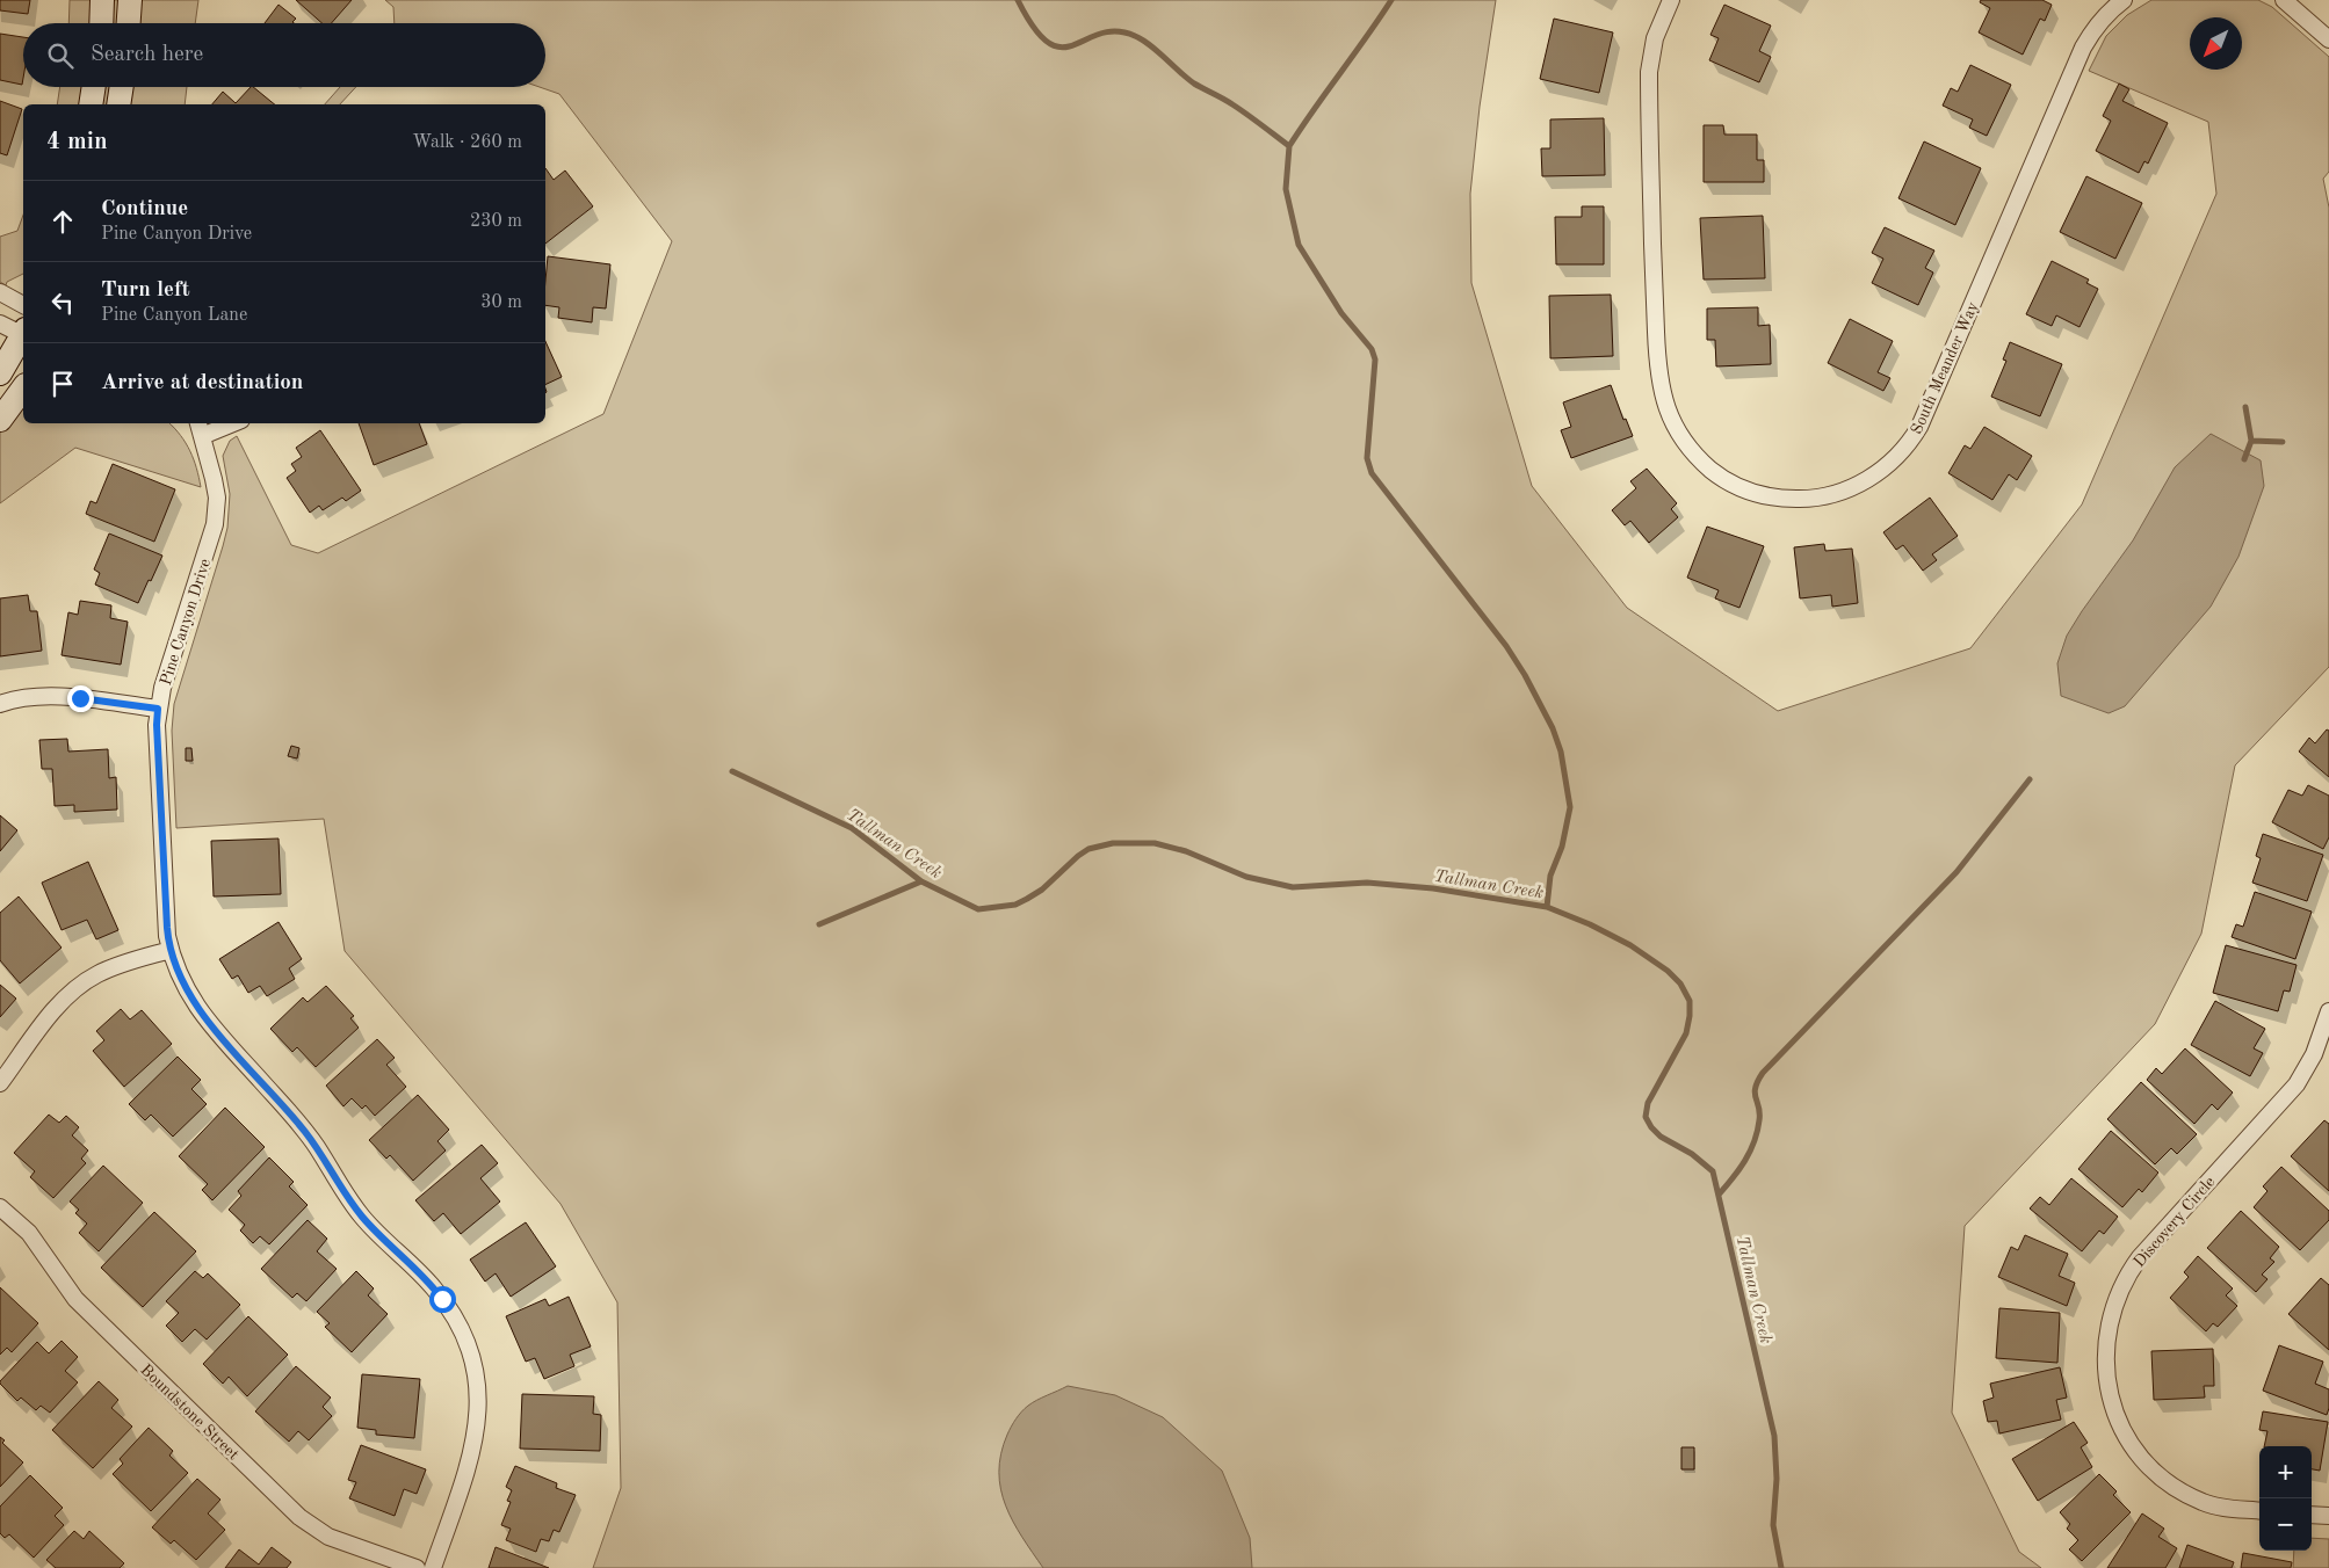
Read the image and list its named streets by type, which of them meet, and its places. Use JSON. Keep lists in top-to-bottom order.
{
  "streets": {
    "street": [
      "South Meander Way",
      "Pine Canyon Drive",
      "Discovery Circle",
      "Boundstone Street"
    ]
  },
  "water": ["Tallman Creek"],
  "north": "bottom left",
  "page": {
    "search": "Search here",
    "heading": ["4 min", "Walk · 260 m"],
    "list": [
      ["Continue", "Pine Canyon Drive", "230 m"],
      ["Turn left", "Pine Canyon Lane", "30 m"],
      "Arrive at destination"
    ],
    "map_buttons": ["+", "−"]
  }
}
